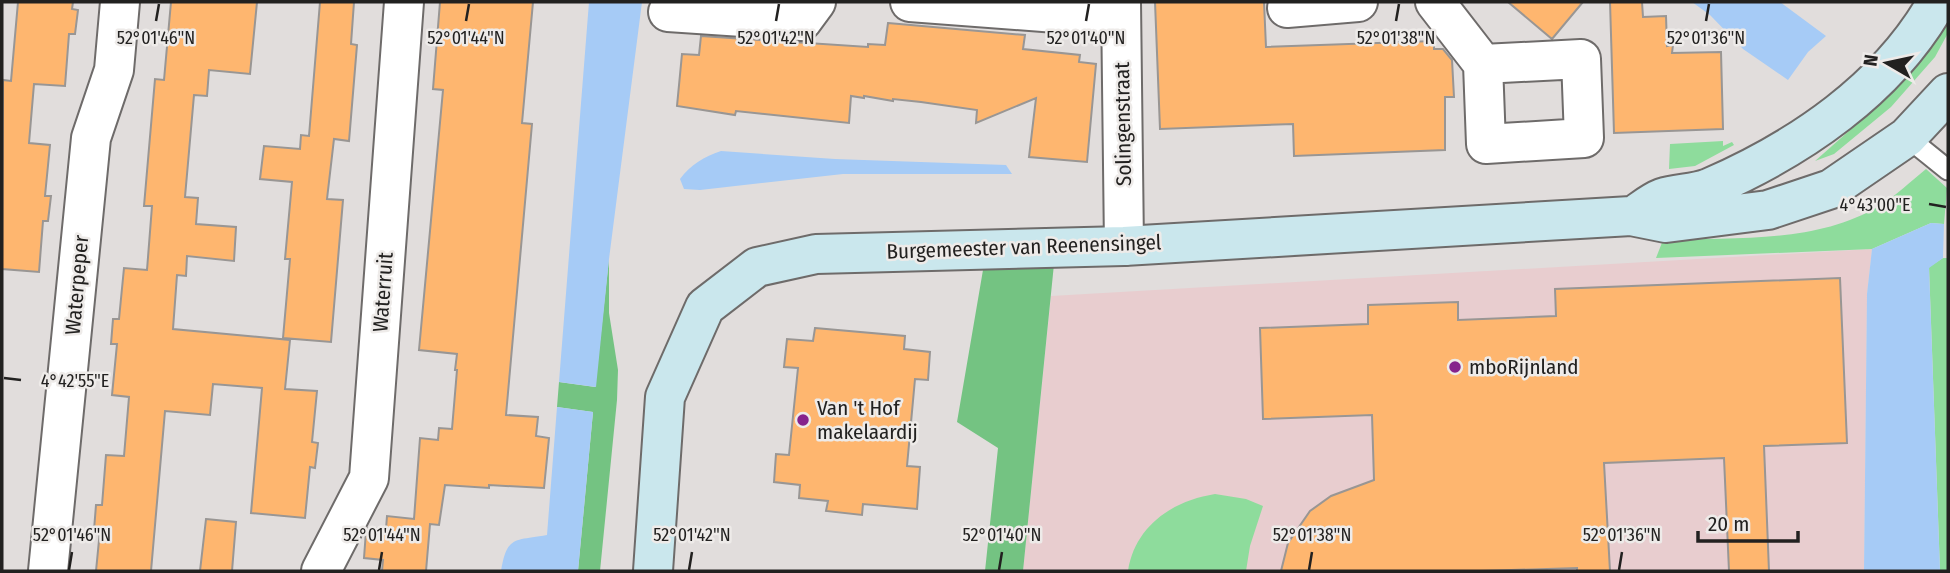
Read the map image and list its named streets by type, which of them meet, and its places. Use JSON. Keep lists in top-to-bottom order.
{
  "streets": {
    "main road": ["Burgemeester van Reenensingel"],
    "street": ["Solingenstraat", "Waterpeper", "Waterruit"]
  },
  "crossings": [
    ["Solingenstraat", "Burgemeester van Reenensingel"]
  ],
  "places": ["mboRijnland", "Van 't Hof makelaardij"],
  "scale_bar": "20 m",
  "north": "left",
  "coordinates": [
    "52°01'46\"N",
    "52°01'44\"N",
    "52°01'42\"N",
    "52°01'40\"N",
    "52°01'38\"N",
    "52°01'36\"N",
    "4°43'00\"E",
    "4°42'55\"E"
  ]
}
